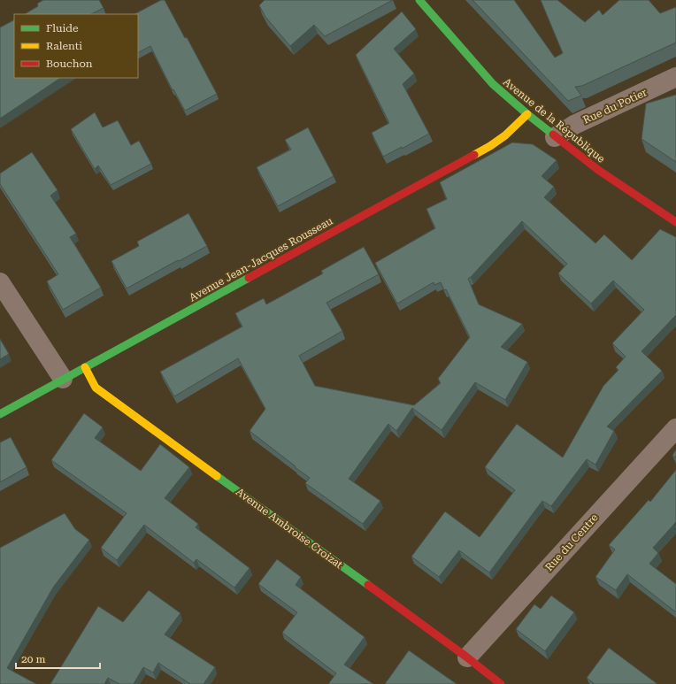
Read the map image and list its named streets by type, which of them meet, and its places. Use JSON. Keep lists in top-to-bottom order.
{
  "streets": {
    "street": [
      "Rue du Potier",
      "Avenue de la République",
      "Avenue Jean-Jacques Rousseau",
      "Avenue Ambroise Croizat",
      "Rue du Centre"
    ]
  },
  "crossings": [
    ["Rue du Potier", "Avenue de la République"],
    ["Avenue de la République", "Avenue Jean-Jacques Rousseau"],
    ["Avenue Jean-Jacques Rousseau", "Avenue Ambroise Croizat"],
    ["Avenue Ambroise Croizat", "Rue du Centre"]
  ],
  "legend": ["Fluide", "Ralenti", "Bouchon"],
  "scale_bar": "20 m"
}
